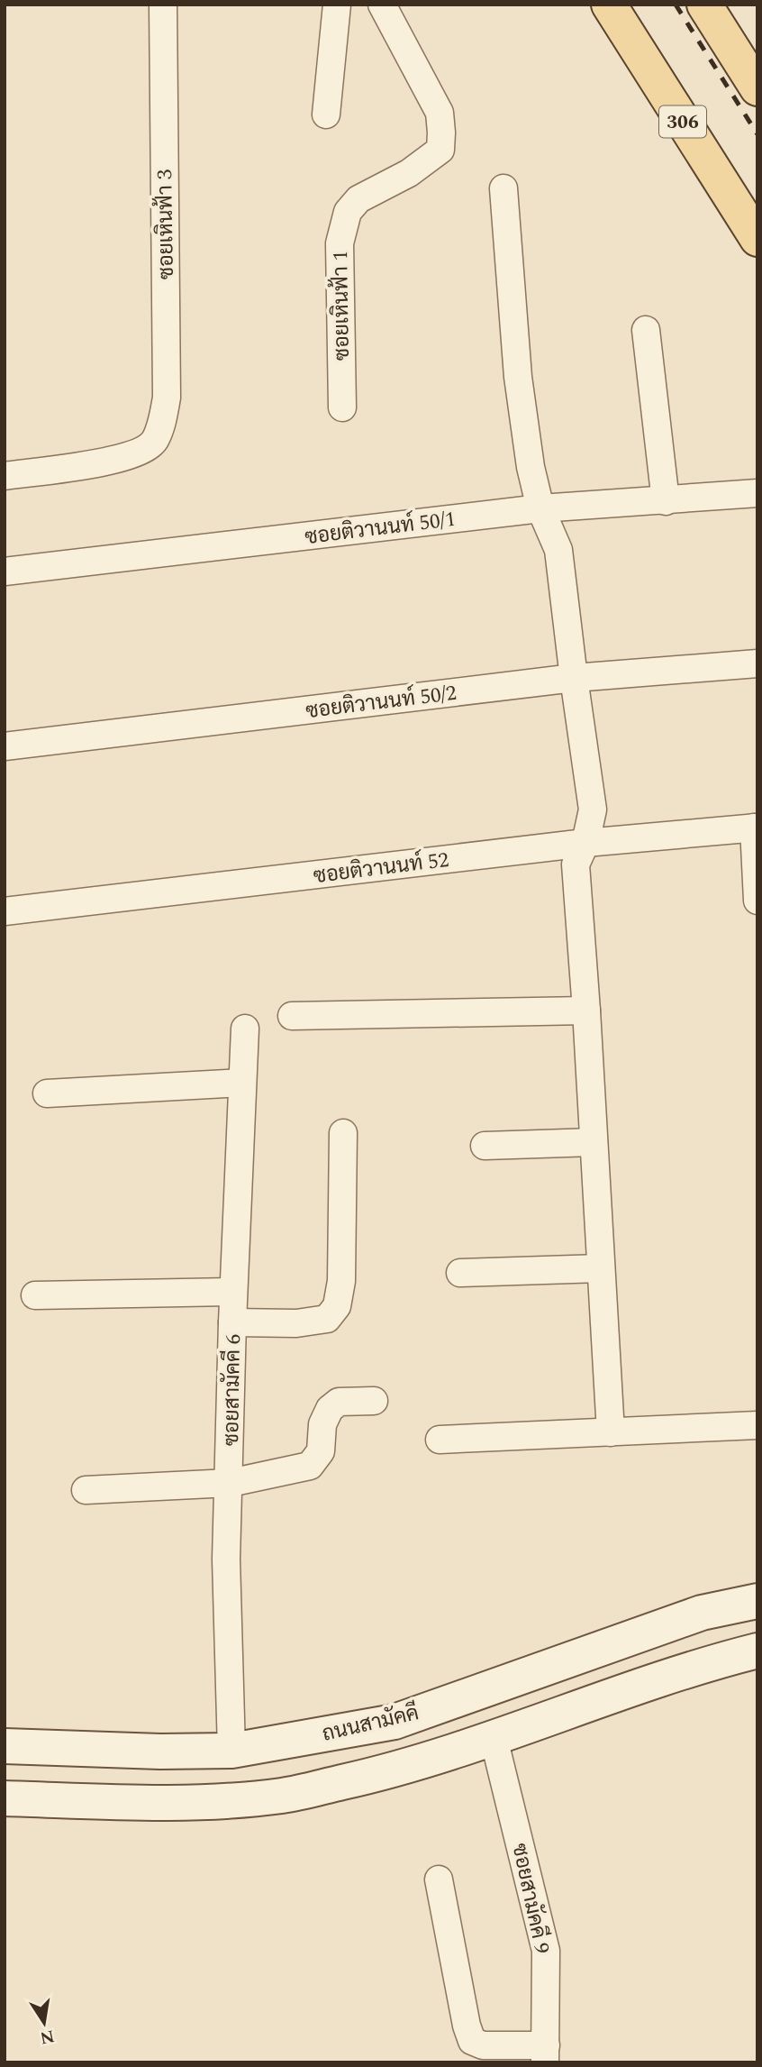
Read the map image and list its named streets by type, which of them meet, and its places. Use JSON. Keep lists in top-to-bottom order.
{
  "streets": {
    "main road": ["306", "ถนนสามัคคี"],
    "street": [
      "ซอยเหินฟ้า 3",
      "ซอยเหินฟ้า 1",
      "ซอยติวานนท์ 50/1",
      "ซอยติวานนท์ 50/2",
      "ซอยติวานนท์ 52",
      "ซอยสามัคคี 6",
      "ซอยสามัคคี 9"
    ]
  },
  "crossings": [
    ["ซอยสามัคคี 6", "ถนนสามัคคี"]
  ],
  "north": "bottom"
}
